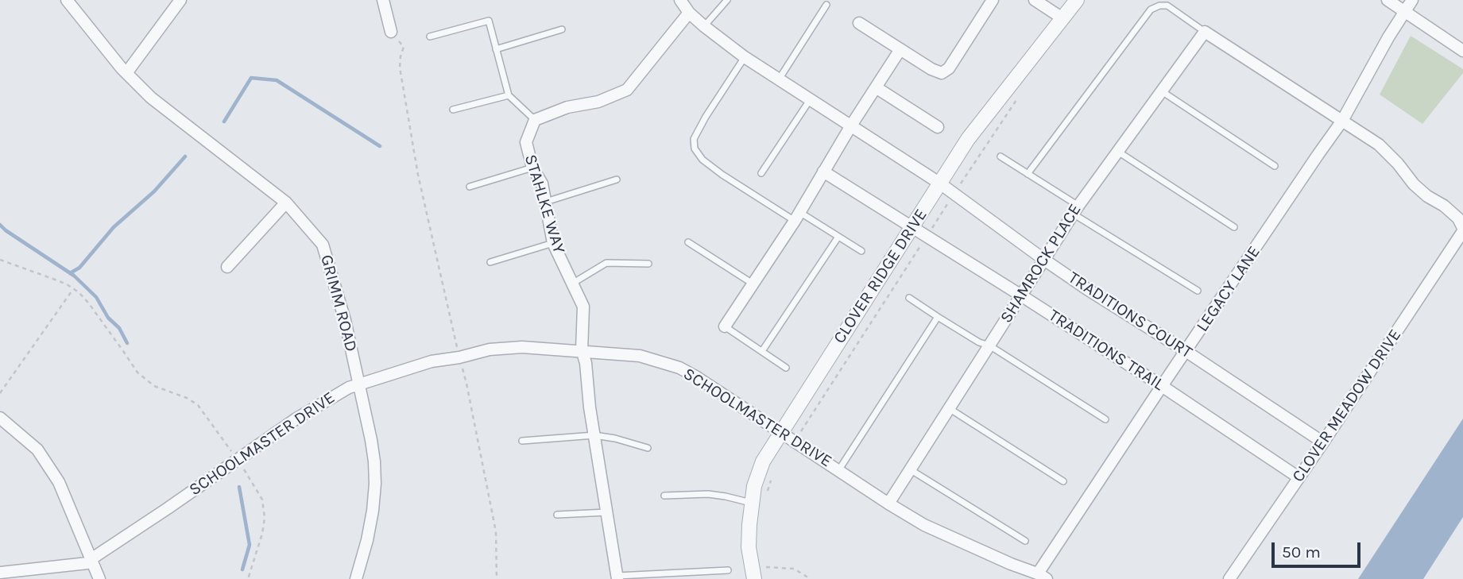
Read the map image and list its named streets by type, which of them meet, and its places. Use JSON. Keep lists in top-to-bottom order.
{
  "streets": {
    "street": [
      "STAHLKE WAY",
      "SHAMROCK PLACE",
      "CLOVER RIDGE DRIVE",
      "LEGACY LANE",
      "GRIMM ROAD",
      "TRADITIONS COURT",
      "TRADITIONS TRAIL",
      "CLOVER MEADOW DRIVE",
      "SCHOOLMASTER DRIVE"
    ]
  },
  "crossings": [
    ["STAHLKE WAY", "SCHOOLMASTER DRIVE"],
    ["SHAMROCK PLACE", "TRADITIONS COURT"],
    ["SHAMROCK PLACE", "TRADITIONS TRAIL"],
    ["SHAMROCK PLACE", "SCHOOLMASTER DRIVE"],
    ["CLOVER RIDGE DRIVE", "TRADITIONS COURT"],
    ["CLOVER RIDGE DRIVE", "TRADITIONS TRAIL"],
    ["CLOVER RIDGE DRIVE", "SCHOOLMASTER DRIVE"],
    ["LEGACY LANE", "TRADITIONS COURT"],
    ["LEGACY LANE", "TRADITIONS TRAIL"],
    ["LEGACY LANE", "SCHOOLMASTER DRIVE"],
    ["GRIMM ROAD", "SCHOOLMASTER DRIVE"],
    ["TRADITIONS COURT", "CLOVER MEADOW DRIVE"],
    ["TRADITIONS TRAIL", "CLOVER MEADOW DRIVE"]
  ],
  "scale_bar": "50 m"
}
